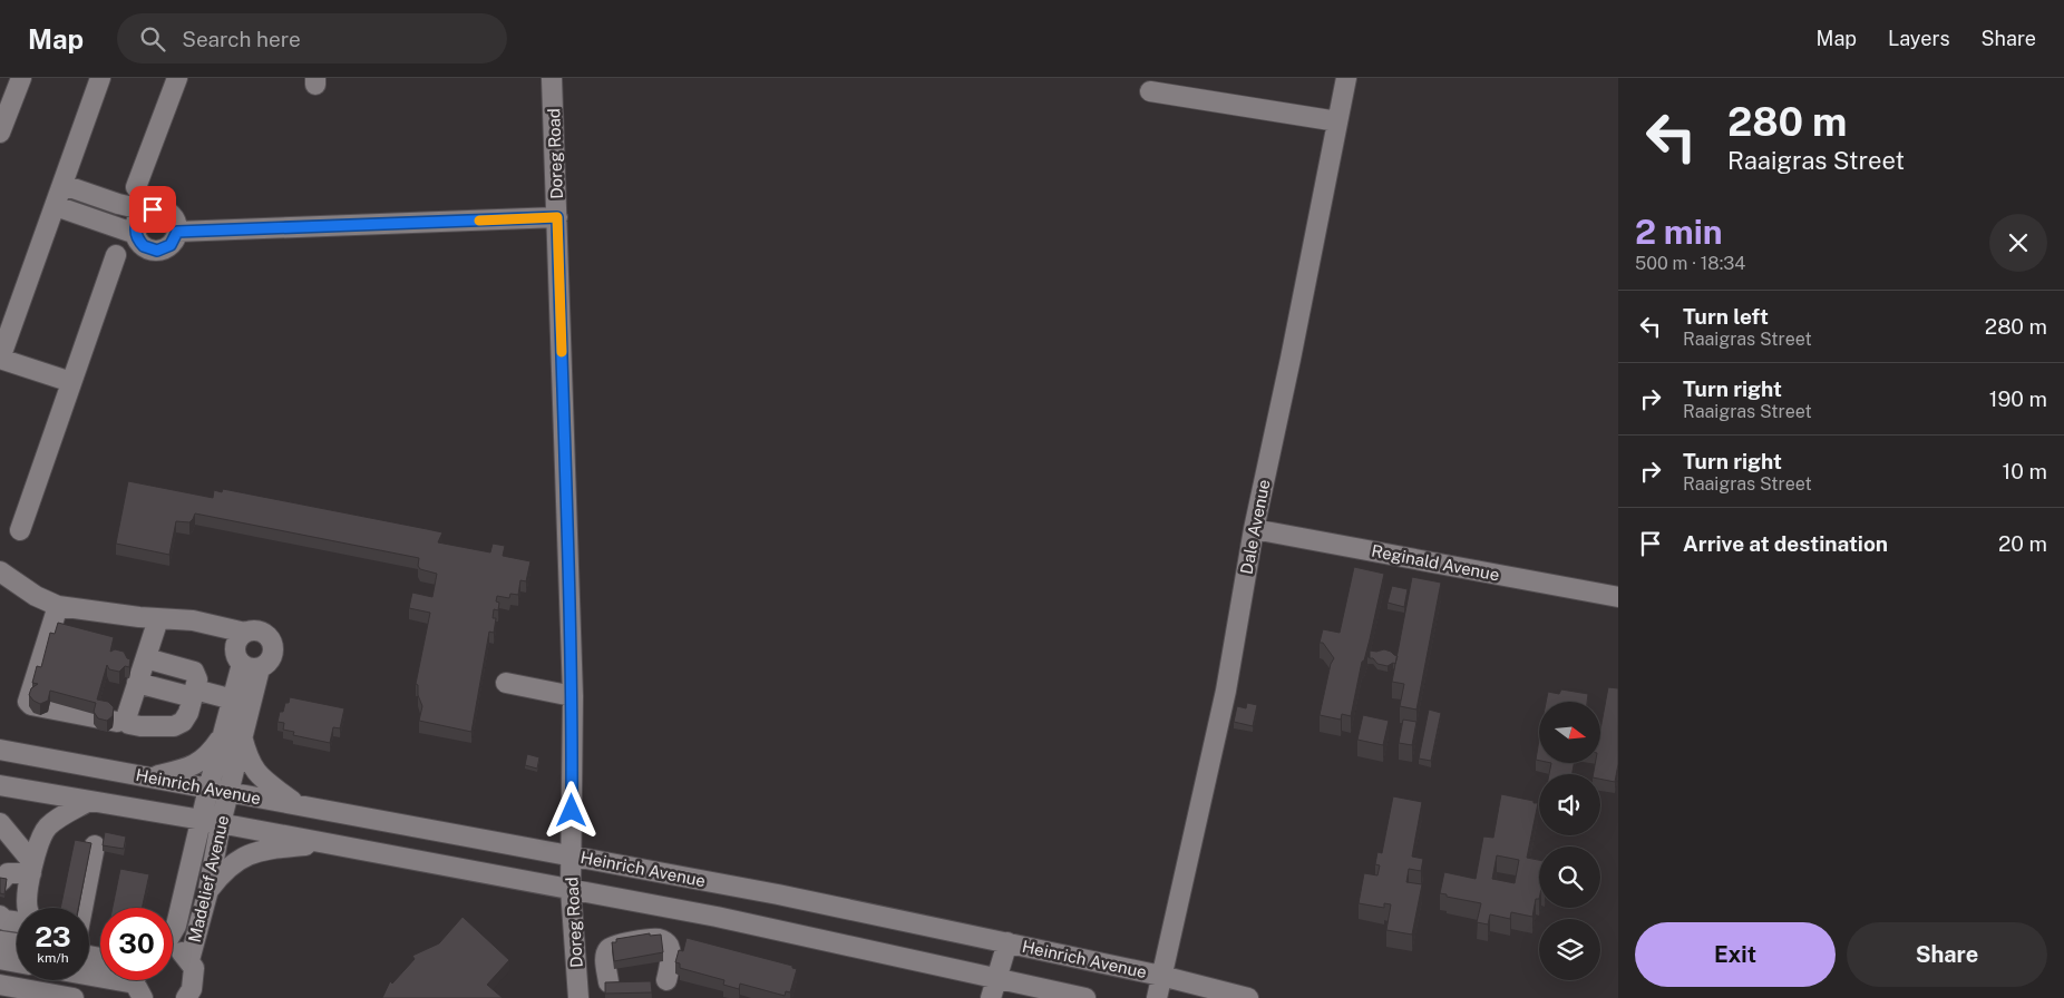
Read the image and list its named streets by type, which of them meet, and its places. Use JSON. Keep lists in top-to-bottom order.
{
  "streets": {
    "street": [
      "Doreg Road",
      "Dale Avenue",
      "Reginald Avenue",
      "Heinrich Avenue",
      "Madelief Avenue"
    ]
  },
  "crossings": [
    ["Doreg Road", "Heinrich Avenue"],
    ["Dale Avenue", "Reginald Avenue"],
    ["Dale Avenue", "Heinrich Avenue"],
    ["Heinrich Avenue", "Madelief Avenue"]
  ],
  "north": "right",
  "page": {
    "header": "Map",
    "search": "Search here",
    "nav": ["Map", "Layers", "Share"],
    "turn": ["280 m", "Raaigras Street"],
    "heading": ["2 min", "500 m · 18:34"],
    "list": [
      {
        "name": "Turn left",
        "note": "Raaigras Street",
        "value": "280 m"
      },
      {
        "name": "Turn right",
        "note": "Raaigras Street",
        "value": "190 m"
      },
      {
        "name": "Turn right",
        "note": "Raaigras Street",
        "value": "10 m"
      },
      {
        "name": "Arrive at destination",
        "value": "20 m"
      }
    ],
    "speed": "23 km/h",
    "limit": "30",
    "buttons": ["Exit", "Share"]
  }
}
